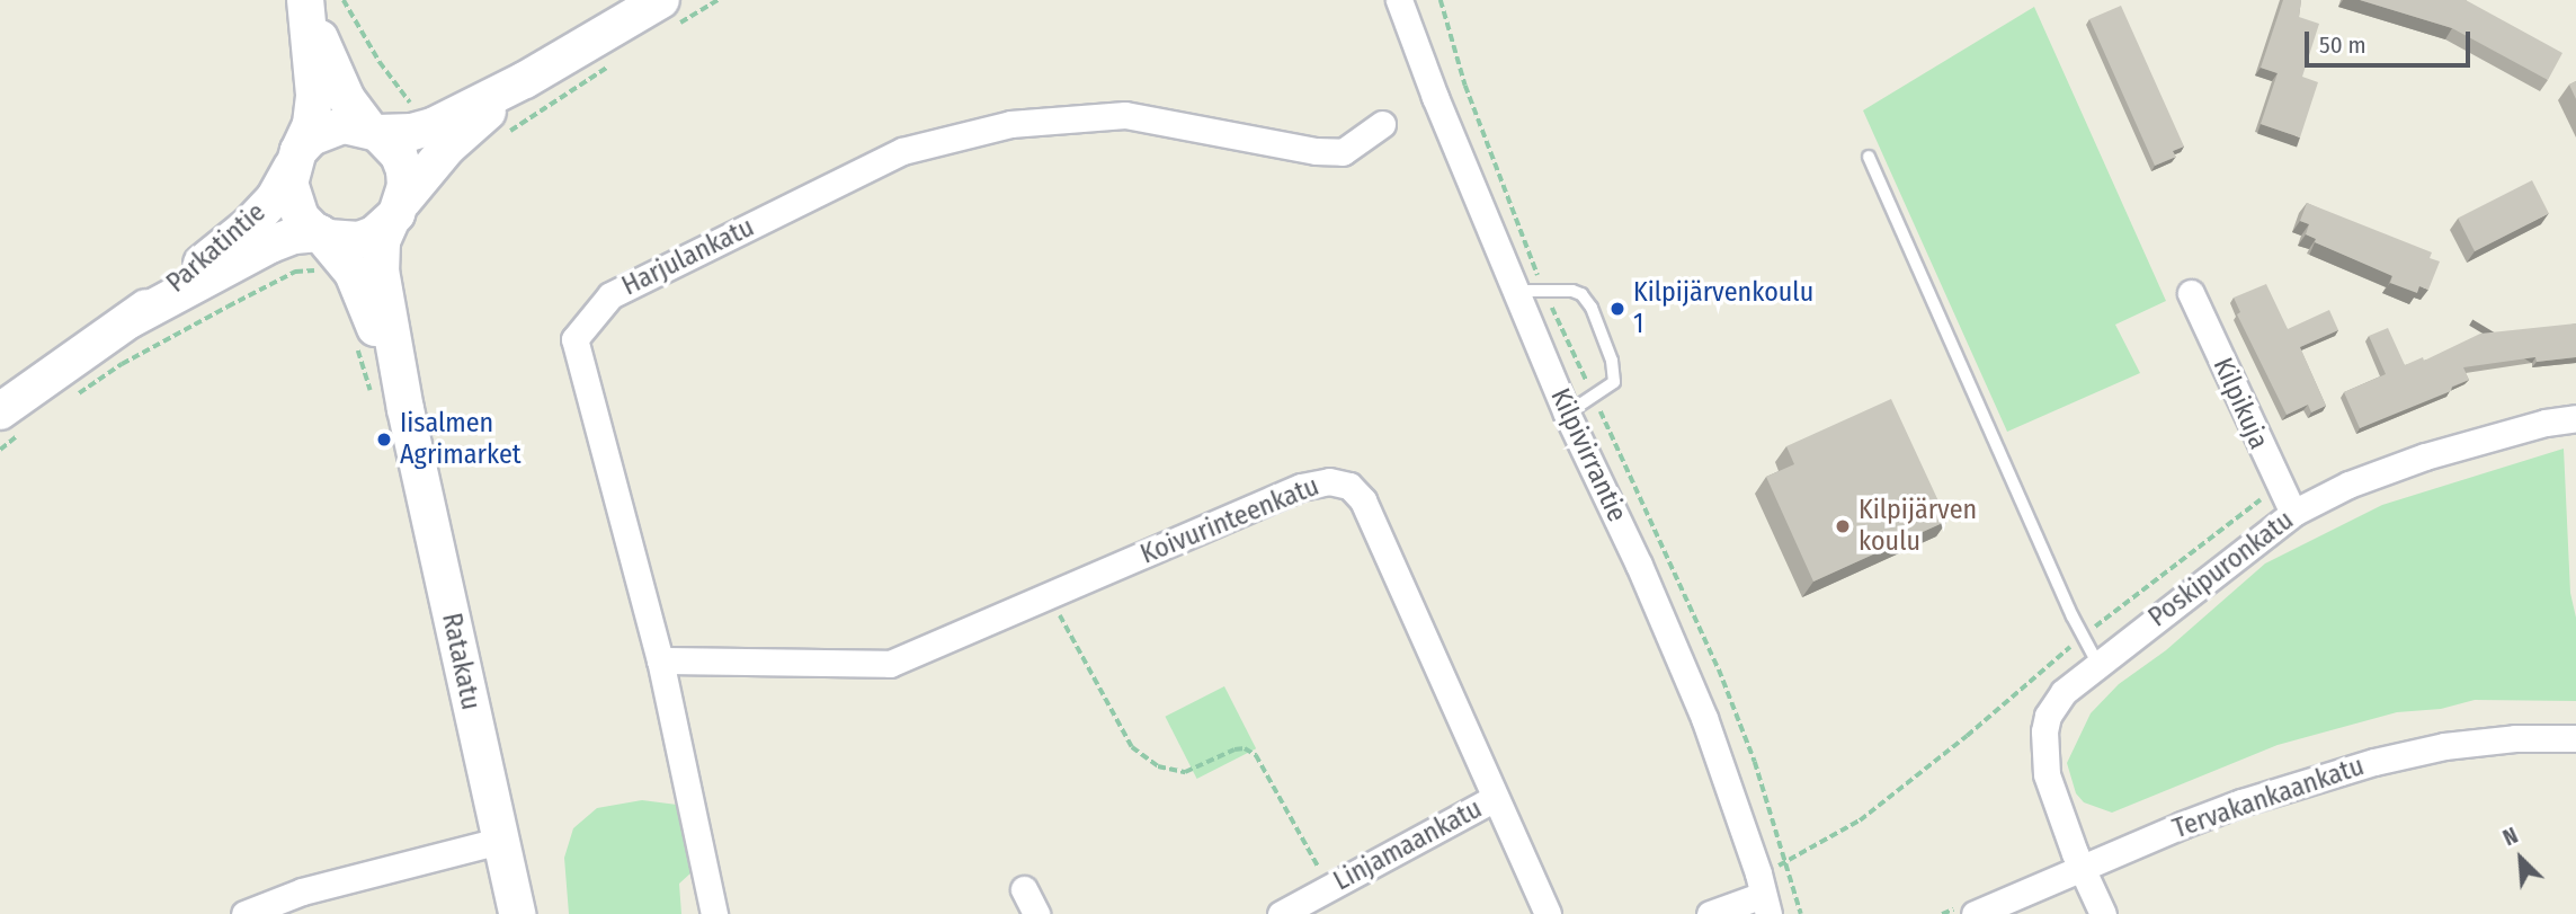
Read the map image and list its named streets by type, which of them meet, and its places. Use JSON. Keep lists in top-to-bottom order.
{
  "streets": {
    "street": [
      "Parkatintie",
      "Harjulankatu",
      "Kilpikuja",
      "Kilpivirrantie",
      "Koivurinteenkatu",
      "Poskipuronkatu",
      "Ratakatu",
      "Tervakankaankatu",
      "Linjamaankatu"
    ]
  },
  "crossings": [
    ["Parkatintie", "Ratakatu"],
    ["Harjulankatu", "Koivurinteenkatu"],
    ["Kilpikuja", "Poskipuronkatu"],
    ["Koivurinteenkatu", "Linjamaankatu"],
    ["Poskipuronkatu", "Tervakankaankatu"]
  ],
  "places": ["Kilpijärvenkoulu 1", "Iisalmen Agrimarket", "Kilpijärven koulu"],
  "scale_bar": "50 m",
  "north": "top left"
}
